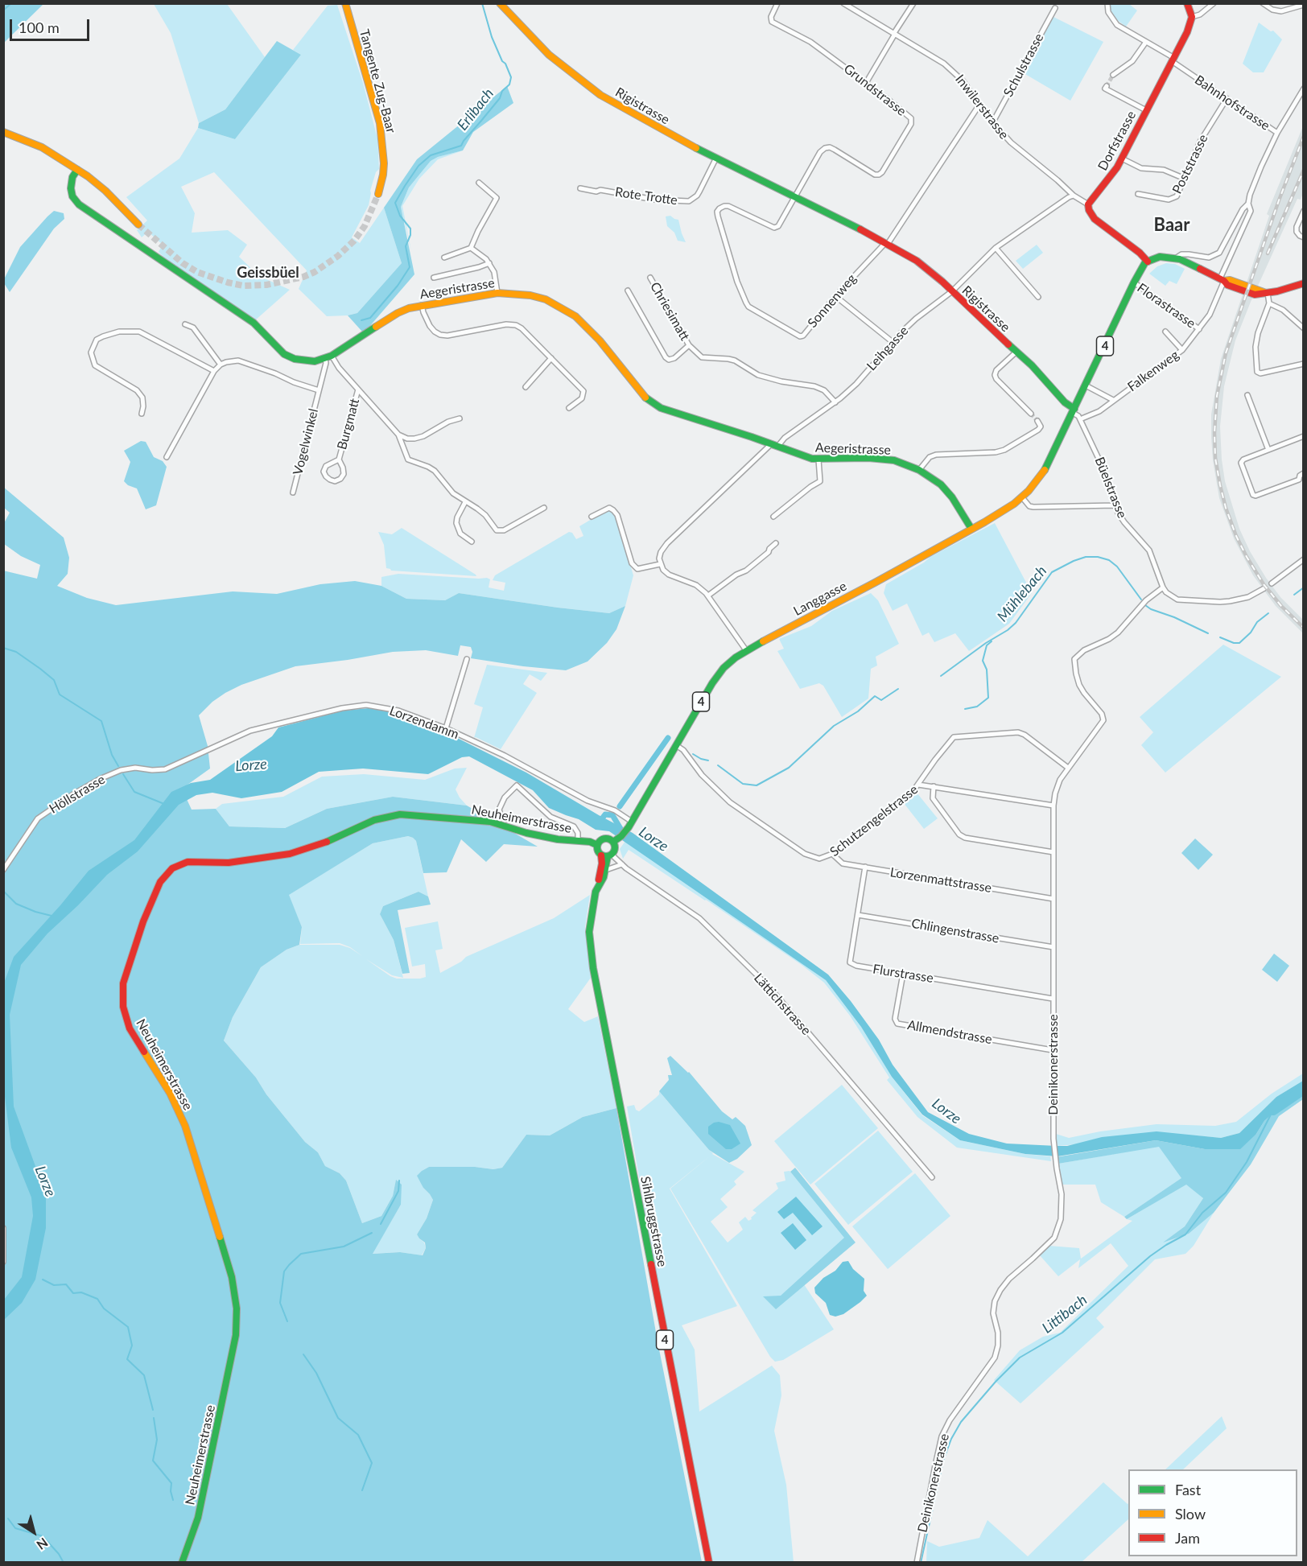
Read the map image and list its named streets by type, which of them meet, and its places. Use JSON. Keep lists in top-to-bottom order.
{
  "streets": {
    "street": [
      "Schulstrasse",
      "Tangente Zug-Baar",
      "Grundstrasse",
      "Bahnhofstrasse",
      "Rigistrasse",
      "Inwilerstrasse",
      "Dorfstrasse",
      "Poststrasse",
      "Rote Trotte",
      "Aegeristrasse",
      "Sonnenweg",
      "Florastrasse",
      "Chriesimatt",
      "4",
      "Leihgasse",
      "Falkenweg",
      "Burgmatt",
      "Vogelwinkel",
      "Büelstrasse",
      "Langgasse",
      "Lorzendamm",
      "Höllstrasse",
      "Neuheimerstrasse",
      "Schutzengelstrasse",
      "Lorzenmattstrasse",
      "Chlingenstrasse",
      "Flurstrasse",
      "Lättichstrasse",
      "Allmendstrasse",
      "Deinikonerstrasse",
      "Sihlbruggstrasse"
    ]
  },
  "crossings": [
    ["Schulstrasse", "Inwilerstrasse"],
    ["Grundstrasse", "Rigistrasse"],
    ["Grundstrasse", "Sonnenweg"],
    ["Bahnhofstrasse", "Dorfstrasse"],
    ["Bahnhofstrasse", "Poststrasse"],
    ["Bahnhofstrasse", "Falkenweg"],
    ["Rigistrasse", "Rote Trotte"],
    ["Rigistrasse", "Sonnenweg"],
    ["Rigistrasse", "4"],
    ["Rigistrasse", "Leihgasse"],
    ["Rigistrasse", "Büelstrasse"],
    ["Rigistrasse", "Langgasse"],
    ["Inwilerstrasse", "Dorfstrasse"],
    ["Inwilerstrasse", "Sonnenweg"],
    ["Inwilerstrasse", "Leihgasse"],
    ["Aegeristrasse", "Leihgasse"],
    ["Aegeristrasse", "Burgmatt"],
    ["Aegeristrasse", "Vogelwinkel"],
    ["Aegeristrasse", "Langgasse"],
    ["Florastrasse", "4"],
    ["Florastrasse", "Falkenweg"],
    ["Chriesimatt", "Leihgasse"],
    ["4", "Büelstrasse"],
    ["4", "Langgasse"],
    ["Falkenweg", "Büelstrasse"],
    ["Büelstrasse", "Langgasse"],
    ["Büelstrasse", "Deinikonerstrasse"],
    ["Langgasse", "Lorzendamm"],
    ["Langgasse", "Neuheimerstrasse"],
    ["Langgasse", "Schutzengelstrasse"],
    ["Langgasse", "Lättichstrasse"],
    ["Langgasse", "Sihlbruggstrasse"],
    ["Lorzendamm", "Höllstrasse"],
    ["Neuheimerstrasse", "Lättichstrasse"],
    ["Neuheimerstrasse", "Sihlbruggstrasse"],
    ["Schutzengelstrasse", "Lorzenmattstrasse"],
    ["Schutzengelstrasse", "Deinikonerstrasse"],
    ["Lorzenmattstrasse", "Flurstrasse"],
    ["Lorzenmattstrasse", "Deinikonerstrasse"],
    ["Chlingenstrasse", "Flurstrasse"],
    ["Chlingenstrasse", "Deinikonerstrasse"],
    ["Flurstrasse", "Allmendstrasse"],
    ["Flurstrasse", "Deinikonerstrasse"],
    ["Lättichstrasse", "Sihlbruggstrasse"],
    ["Allmendstrasse", "Deinikonerstrasse"]
  ],
  "districts": ["Baar", "Geissbüel"],
  "water": [
    "Erlibach",
    "Mühlebach",
    "Lorze",
    "Littibach"
  ],
  "legend": ["Fast", "Slow", "Jam"],
  "scale_bar": "100 m",
  "north": "bottom right"
}
